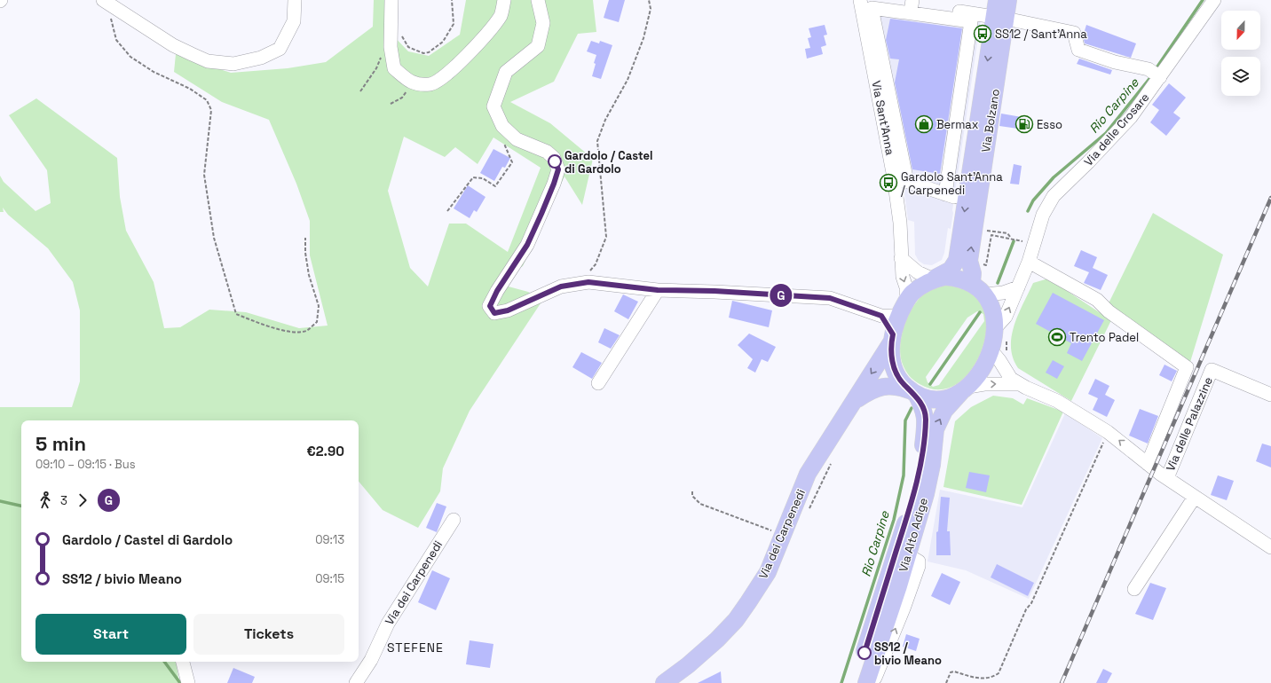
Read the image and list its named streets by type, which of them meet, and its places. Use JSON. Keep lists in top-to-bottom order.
{
  "streets": {
    "main road": ["Via Bolzano", "Via dei Carpenedi", "Via Alto Adige"],
    "street": ["Via Sant'Anna", "Via delle Crosare", "Via delle Palazzine"]
  },
  "crossings": [
    ["Via Sant'Anna", "Via Bolzano"],
    ["Via Sant'Anna", "Via delle Crosare"],
    ["Via Sant'Anna", "Via delle Palazzine"],
    ["Via Sant'Anna", "Via dei Carpenedi"],
    ["Via Sant'Anna", "Via Alto Adige"],
    ["Via Bolzano", "Via delle Crosare"],
    ["Via Bolzano", "Via delle Palazzine"],
    ["Via Bolzano", "Via dei Carpenedi"],
    ["Via Bolzano", "Via Alto Adige"],
    ["Via delle Crosare", "Via delle Palazzine"],
    ["Via delle Crosare", "Via dei Carpenedi"],
    ["Via delle Crosare", "Via Alto Adige"],
    ["Via delle Palazzine", "Via dei Carpenedi"],
    ["Via delle Palazzine", "Via Alto Adige"],
    ["Via dei Carpenedi", "Via Alto Adige"]
  ],
  "districts": ["STEFENE"],
  "water": ["Rio Carpine"],
  "places": {
    "bus stop": ["SS12 / Sant'Anna", "Gardolo Sant'Anna / Carpenedi"],
    "shop": ["Bermax"],
    "fuel station": ["Esso"],
    "other": ["Gardolo / Castel di Gardolo", "SS12 / bivio Meano"],
    "sports": ["Trento Padel"]
  },
  "lines": ["bus line G"],
  "north": "bottom",
  "page": {
    "on_map": "G",
    "heading": ["5 min", "09:10 – 09:15 · Bus", "€2.90"],
    "legs": ["3", "G"],
    "list": [
      {
        "name": "Gardolo / Castel di Gardolo",
        "value": "09:13"
      },
      {
        "name": "SS12 / bivio Meano",
        "value": "09:15"
      }
    ],
    "buttons": ["Start", "Tickets"]
  }
}
